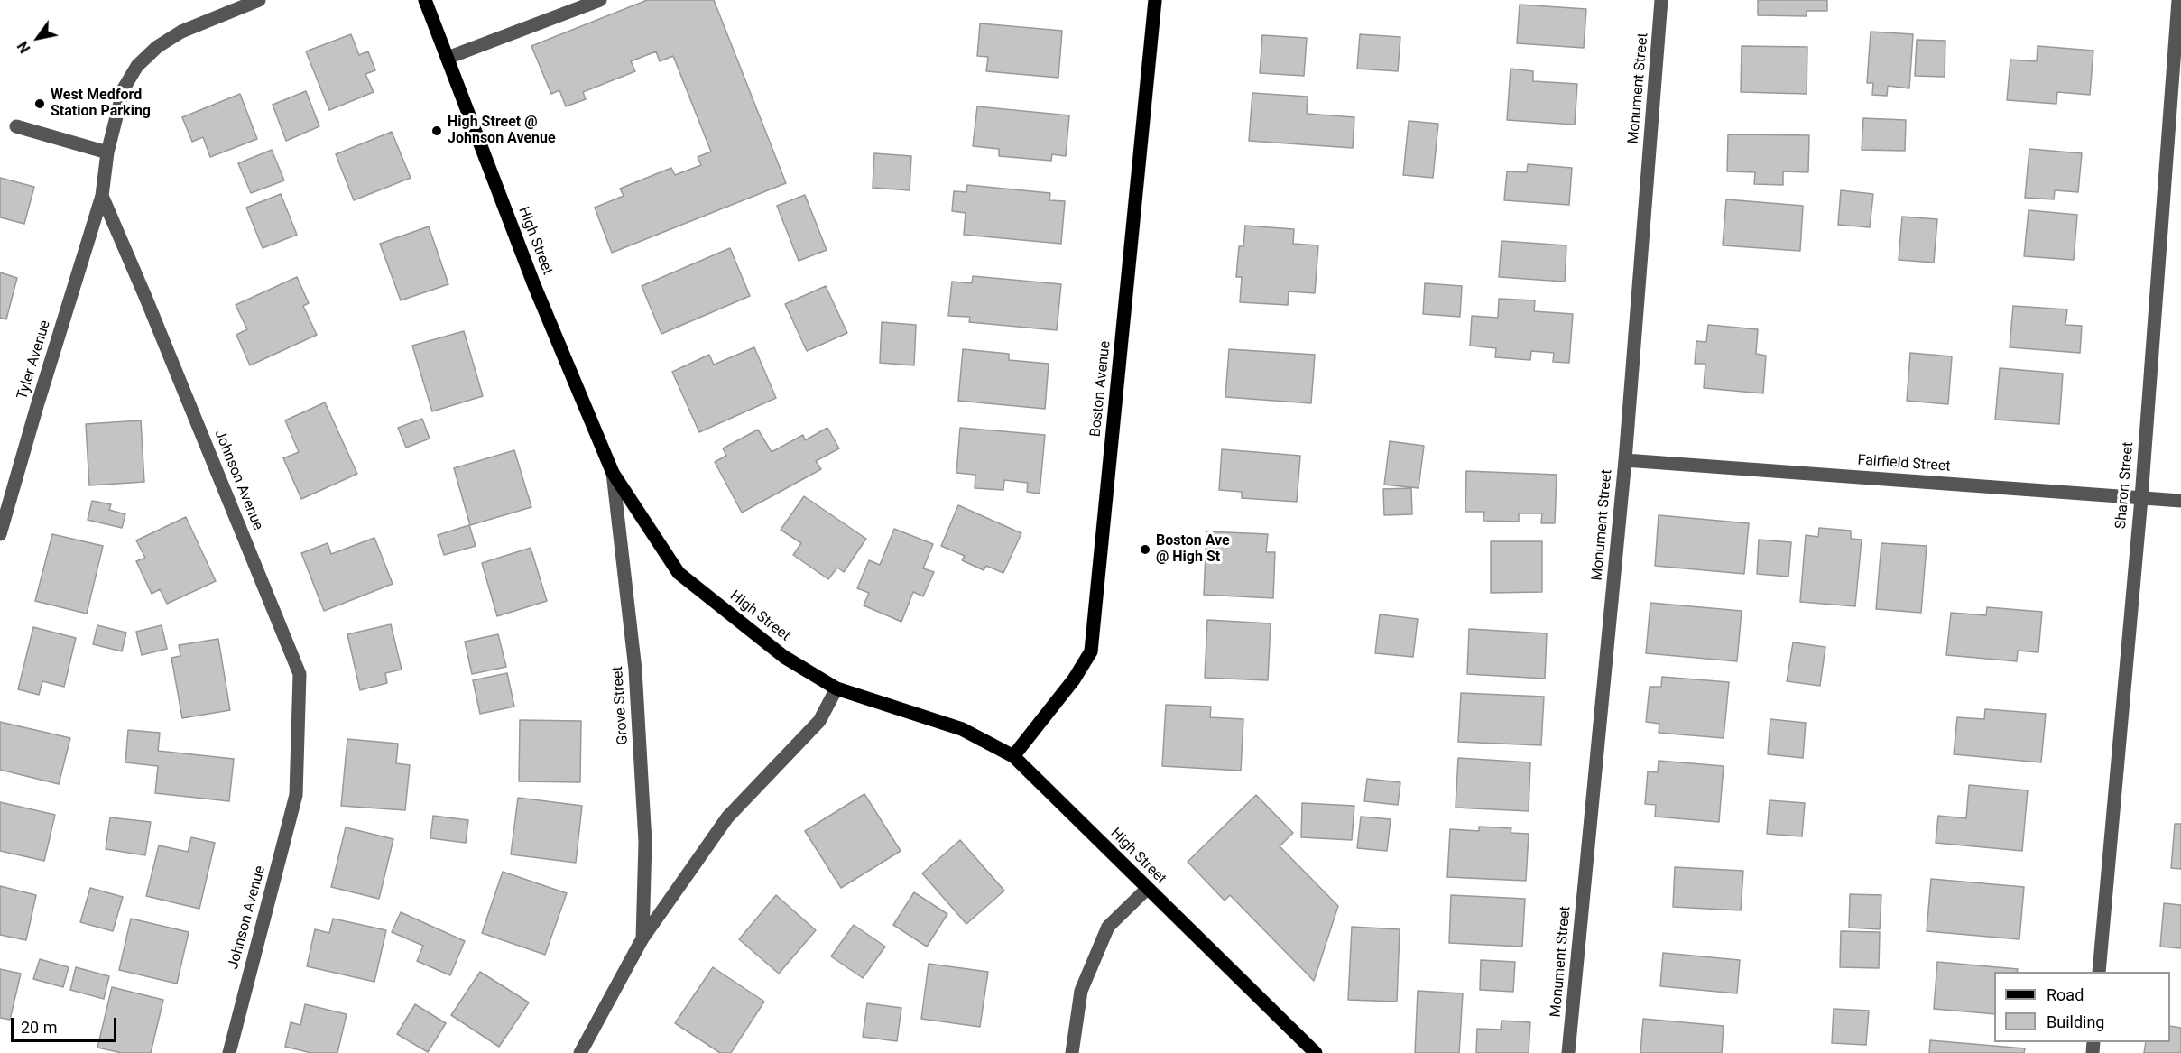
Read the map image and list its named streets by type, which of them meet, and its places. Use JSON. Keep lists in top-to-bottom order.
{
  "streets": {
    "main road": ["High Street", "Boston Avenue"],
    "street": [
      "Monument Street",
      "Tyler Avenue",
      "Fairfield Street",
      "Johnson Avenue",
      "Sharon Street",
      "Grove Street"
    ]
  },
  "crossings": [
    ["Monument Street", "Fairfield Street"],
    ["High Street", "Boston Avenue"],
    ["High Street", "Grove Street"],
    ["Tyler Avenue", "Johnson Avenue"],
    ["Fairfield Street", "Sharon Street"]
  ],
  "places": ["West Medford Station Parking", "High Street @ Johnson Avenue", "Boston Ave @ High St"],
  "legend": ["Road", "Building"],
  "scale_bar": "20 m",
  "north": "bottom left"
}
